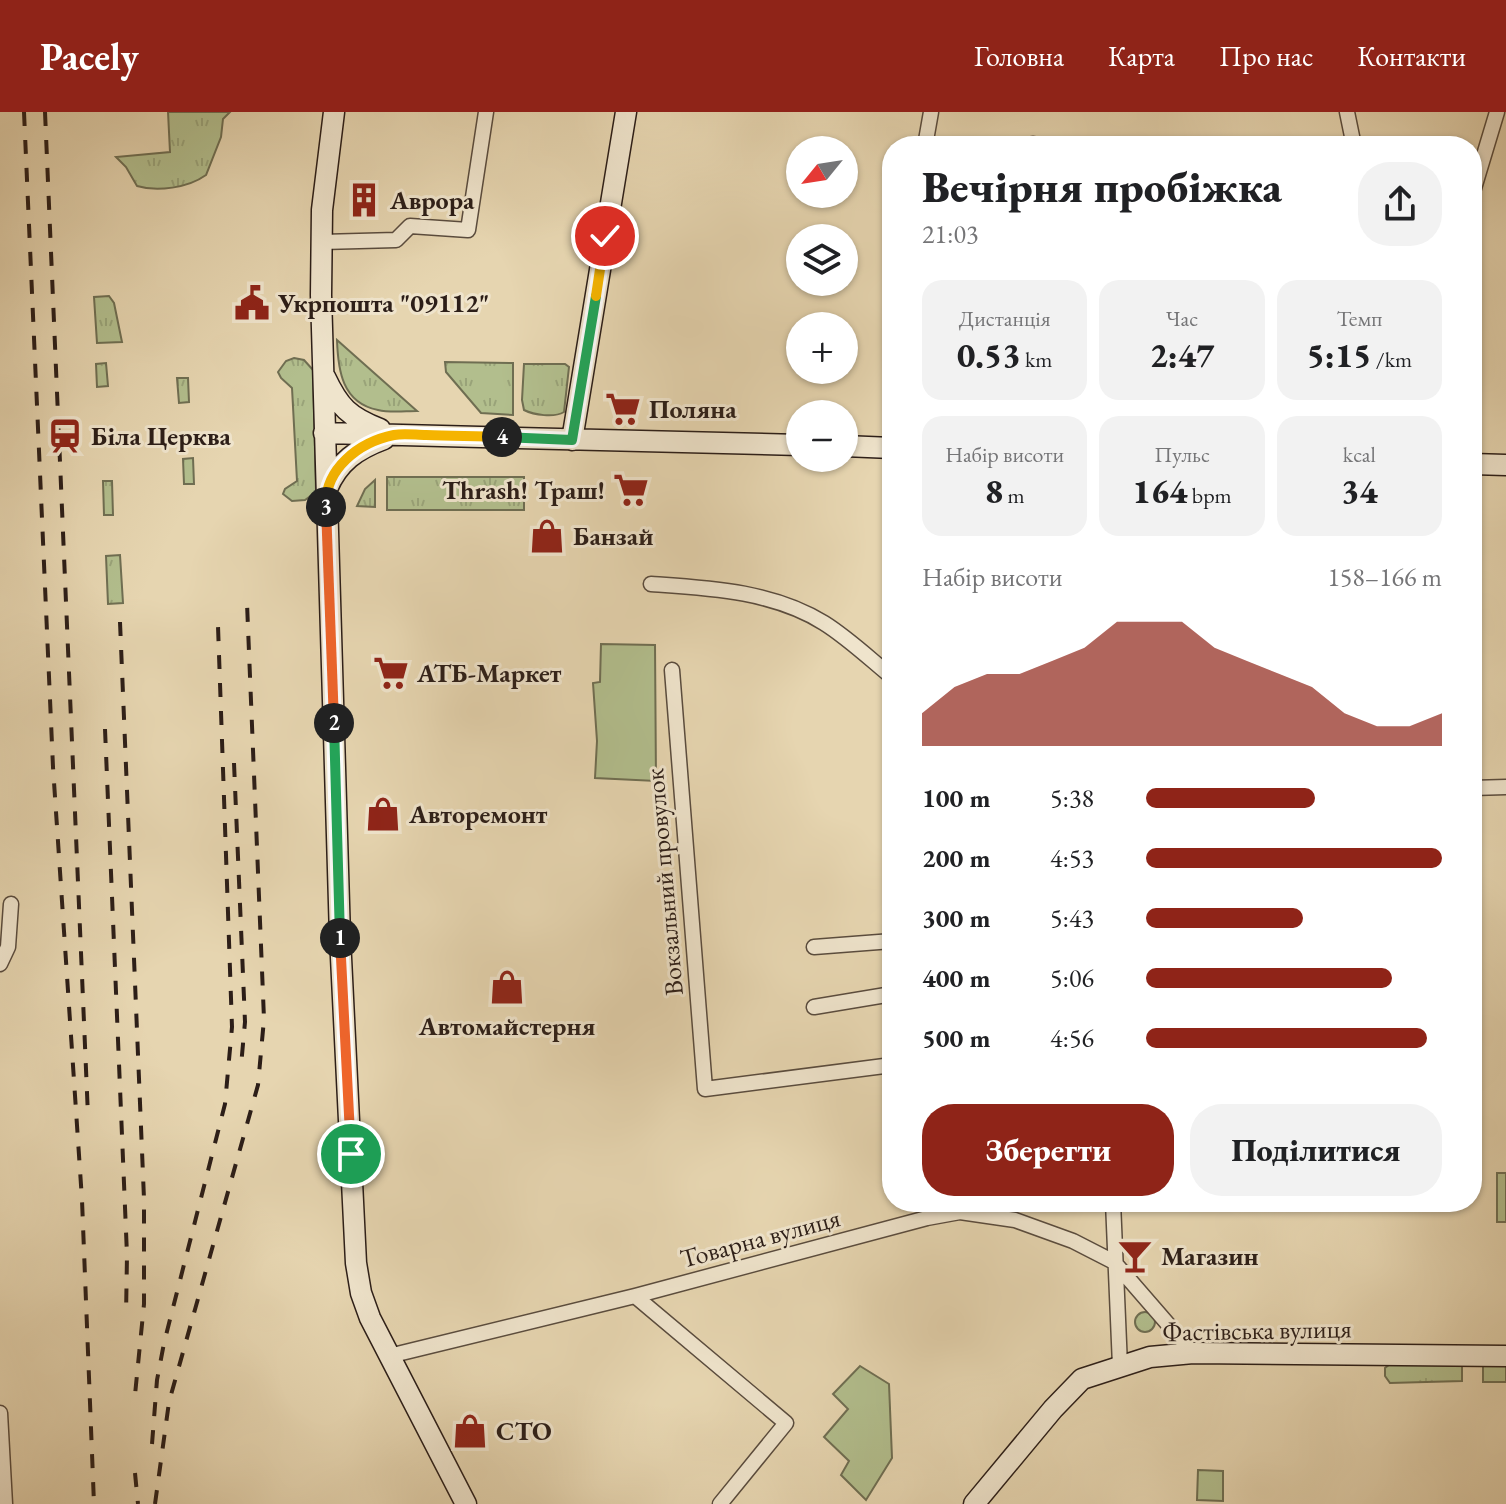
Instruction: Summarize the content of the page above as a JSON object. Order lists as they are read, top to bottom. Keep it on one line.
{"streets":{"street":["Вокзальний провулок","Товарна вулиця","Фастівська вулиця"]},"crossings":[["Товарна вулиця","Фастівська вулиця"]],"places":{"building":["Аврора"],"public building":["Укрпошта \"09112\""],"supermarket":["Поляна","Thrash! Траш!","АТБ-Маркет"],"station":["Біла Церква"],"shop":["Банзай","Авторемонт","Автомайстерня","СТО"],"bar":["Магазин"]},"north":"bottom left","page":{"header":"Pacely","nav":["Головна","Карта","Про нас","Контакти"],"map_buttons":["+","−"],"heading":["Вечірня пробіжка","21:03"],"stats":[["Дистанція","0.53 km"],["Час","2:47"],["Темп","5:15 /km"],["Набір висоти","8 m"],["Пульс","164 bpm"],["kcal","34"]],"pins":["4","3","2","1"],"chart":["Набір висоти","158–166 m"],"list":[{"name":"100 m","note":"5:38"},{"name":"200 m","note":"4:53"},{"name":"300 m","note":"5:43"},{"name":"400 m","note":"5:06"},{"name":"500 m","note":"4:56"}],"buttons":["Зберегти","Поділитися"]}}
